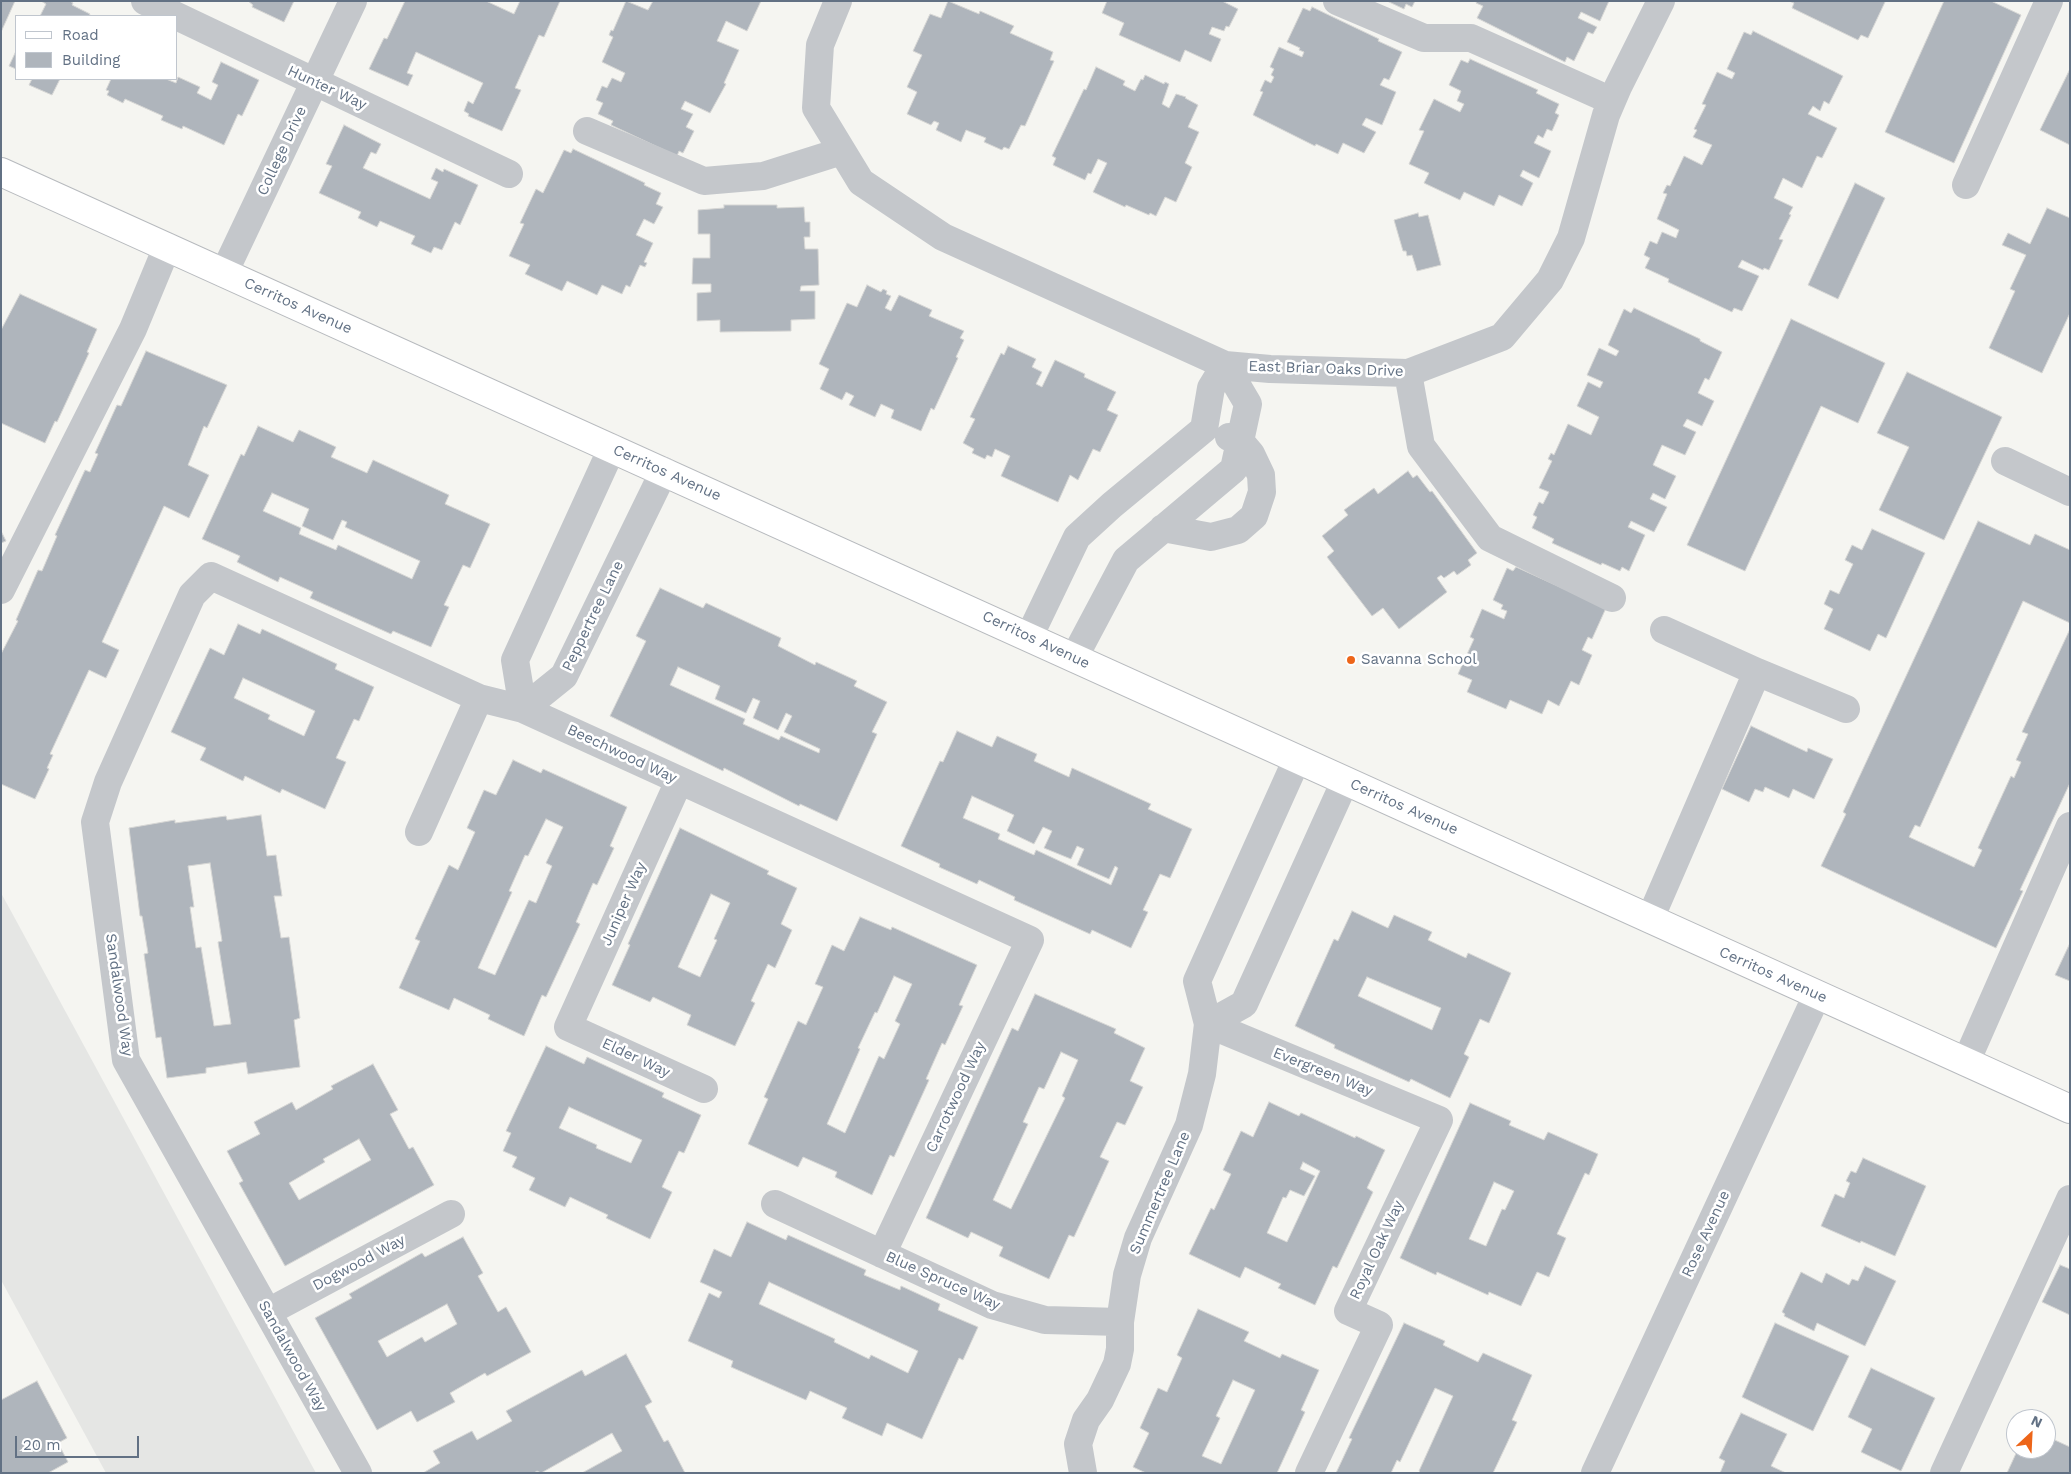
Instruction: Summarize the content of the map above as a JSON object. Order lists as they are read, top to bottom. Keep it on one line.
{"streets":{"main road":["Cerritos Avenue"],"street":["Hunter Way","College Drive","East Briar Oaks Drive","Peppertree Lane","Beechwood Way","Juniper Way","Sandalwood Way","Elder Way","Evergreen Way","Carrotwood Way","Summertree Lane","Rose Avenue","Royal Oak Way","Dogwood Way","Blue Spruce Way"]},"crossings":[["Hunter Way","College Drive"],["College Drive","Cerritos Avenue"],["Cerritos Avenue","Peppertree Lane"],["Cerritos Avenue","Summertree Lane"],["Cerritos Avenue","Rose Avenue"],["Peppertree Lane","Beechwood Way"],["Beechwood Way","Juniper Way"],["Beechwood Way","Sandalwood Way"],["Beechwood Way","Carrotwood Way"],["Juniper Way","Elder Way"],["Sandalwood Way","Dogwood Way"],["Evergreen Way","Summertree Lane"],["Evergreen Way","Royal Oak Way"],["Carrotwood Way","Blue Spruce Way"],["Summertree Lane","Blue Spruce Way"]],"places":["Savanna School"],"legend":["Road","Building"],"scale_bar":"20 m","north":"top right"}
